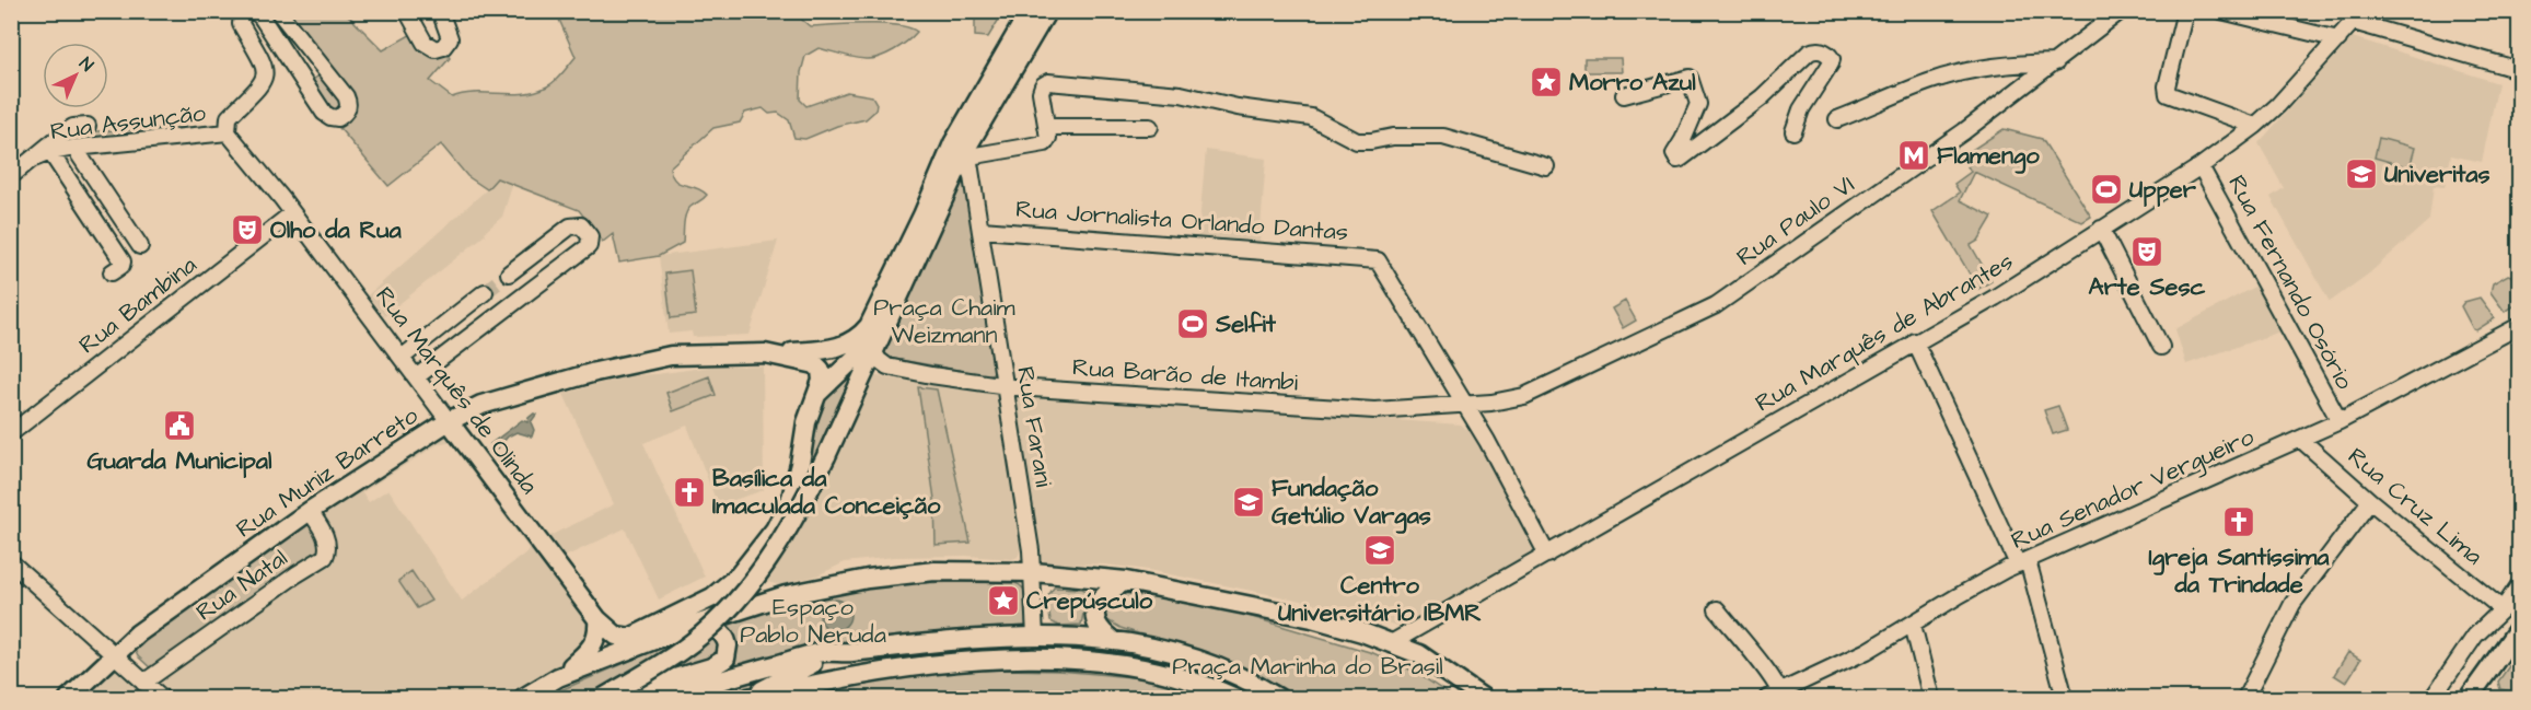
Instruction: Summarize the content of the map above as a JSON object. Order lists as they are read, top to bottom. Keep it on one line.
{"streets":{"main road":["Rua Marquês de Olinda","Rua Muniz Barreto"],"street":["Rua Assunção","Rua Jornalista Orlando Dantas","Rua Paulo VI","Rua Fernando Osório","Rua Bambina","Rua Marquês de Abrantes","Rua Barão de Itambi","Rua Farani","Rua Senador Vergueiro","Rua Cruz Lima","Rua Natal"]},"crossings":[["Rua Assunção","Rua Marquês de Olinda"],["Rua Jornalista Orlando Dantas","Rua Farani"],["Rua Paulo VI","Rua Barão de Itambi"],["Rua Fernando Osório","Rua Marquês de Abrantes"],["Rua Fernando Osório","Rua Senador Vergueiro"],["Rua Bambina","Rua Marquês de Olinda"],["Rua Barão de Itambi","Rua Farani"],["Rua Marquês de Olinda","Rua Muniz Barreto"],["Rua Muniz Barreto","Rua Natal"],["Rua Senador Vergueiro","Rua Cruz Lima"]],"parks":["Praça Chaim Weizmann","Espaço Pablo Neruda","Praça Marinha do Brasil"],"places":{"place":["Morro Azul","Crepúsculo"],"metro station":["Flamengo"],"school or university":["Univeritas","Fundação Getúlio Vargas","Centro Universitário IBMR"],"sports":["Upper","Selfit"],"theatre":["Olho da Rua","Arte Sesc"],"public building":["Guarda Municipal"],"church":["Basílica da Imaculada Conceição","Igreja Santíssima da Trindade"]},"north":"top right"}
